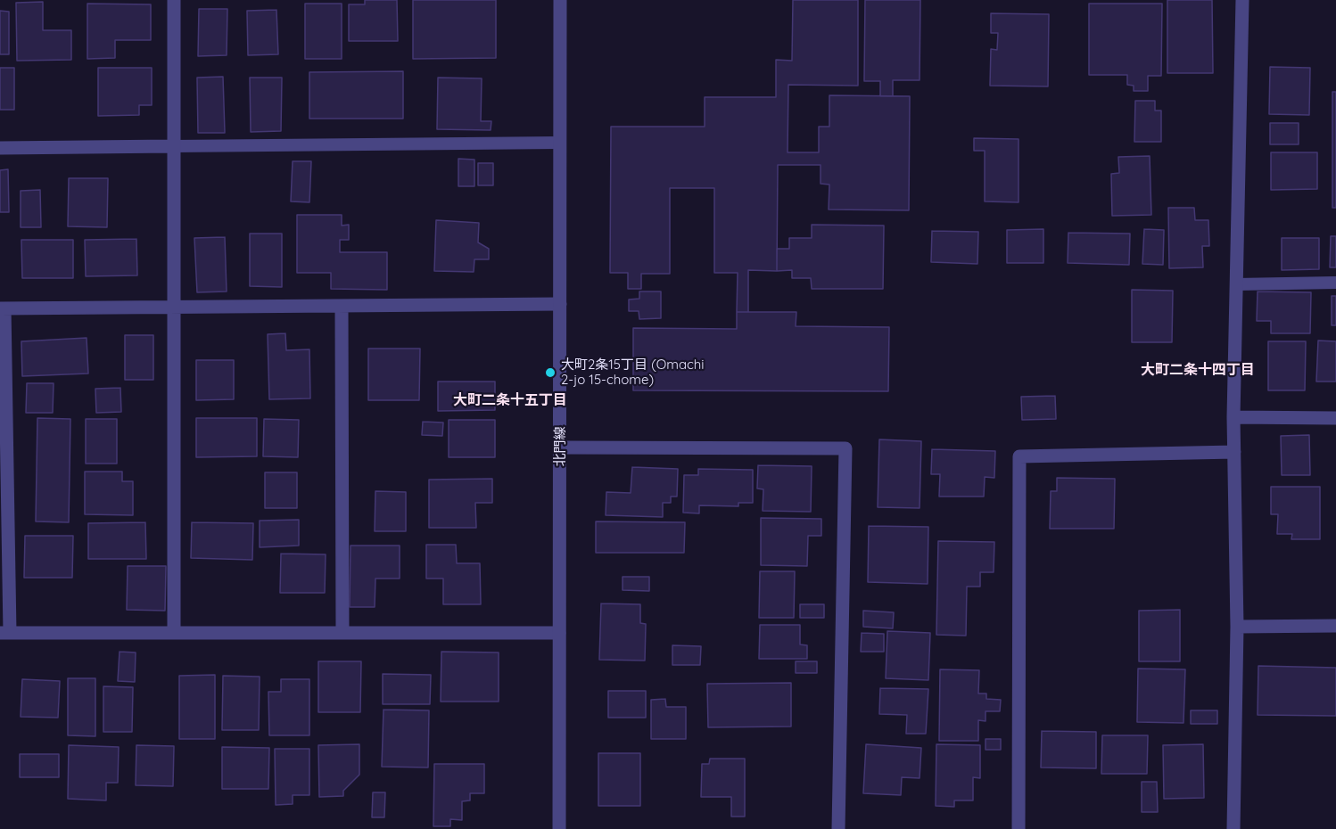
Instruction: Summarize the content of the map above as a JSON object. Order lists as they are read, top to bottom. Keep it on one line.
{"streets":{"street":["北門線"]},"districts":["大町二条十四丁目","大町二条十五丁目"],"places":["大町2条15丁目 (Omachi 2-jo 15-chome)"]}
